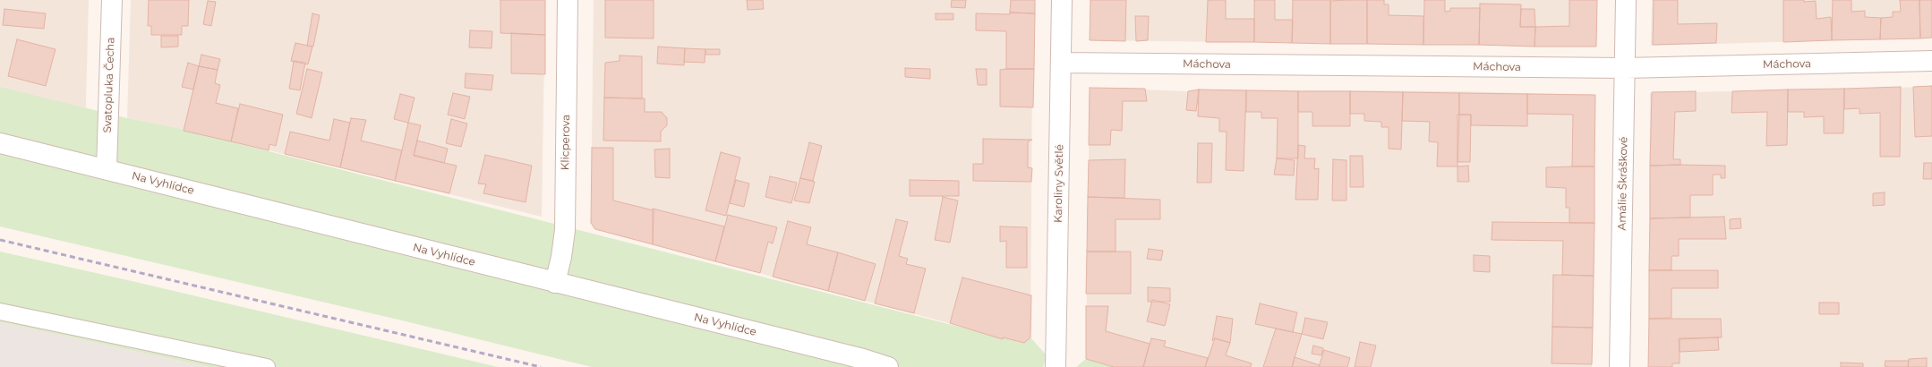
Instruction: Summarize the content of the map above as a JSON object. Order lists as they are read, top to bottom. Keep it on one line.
{"streets":{"street":["Máchova","Svatopluka Čecha","Klicperova","Na Vyhlídce","Karoliny Světlé","Amálie Škráškové"]},"crossings":[["Máchova","Karoliny Světlé"],["Máchova","Amálie Škráškové"],["Svatopluka Čecha","Na Vyhlídce"],["Klicperova","Na Vyhlídce"]]}
